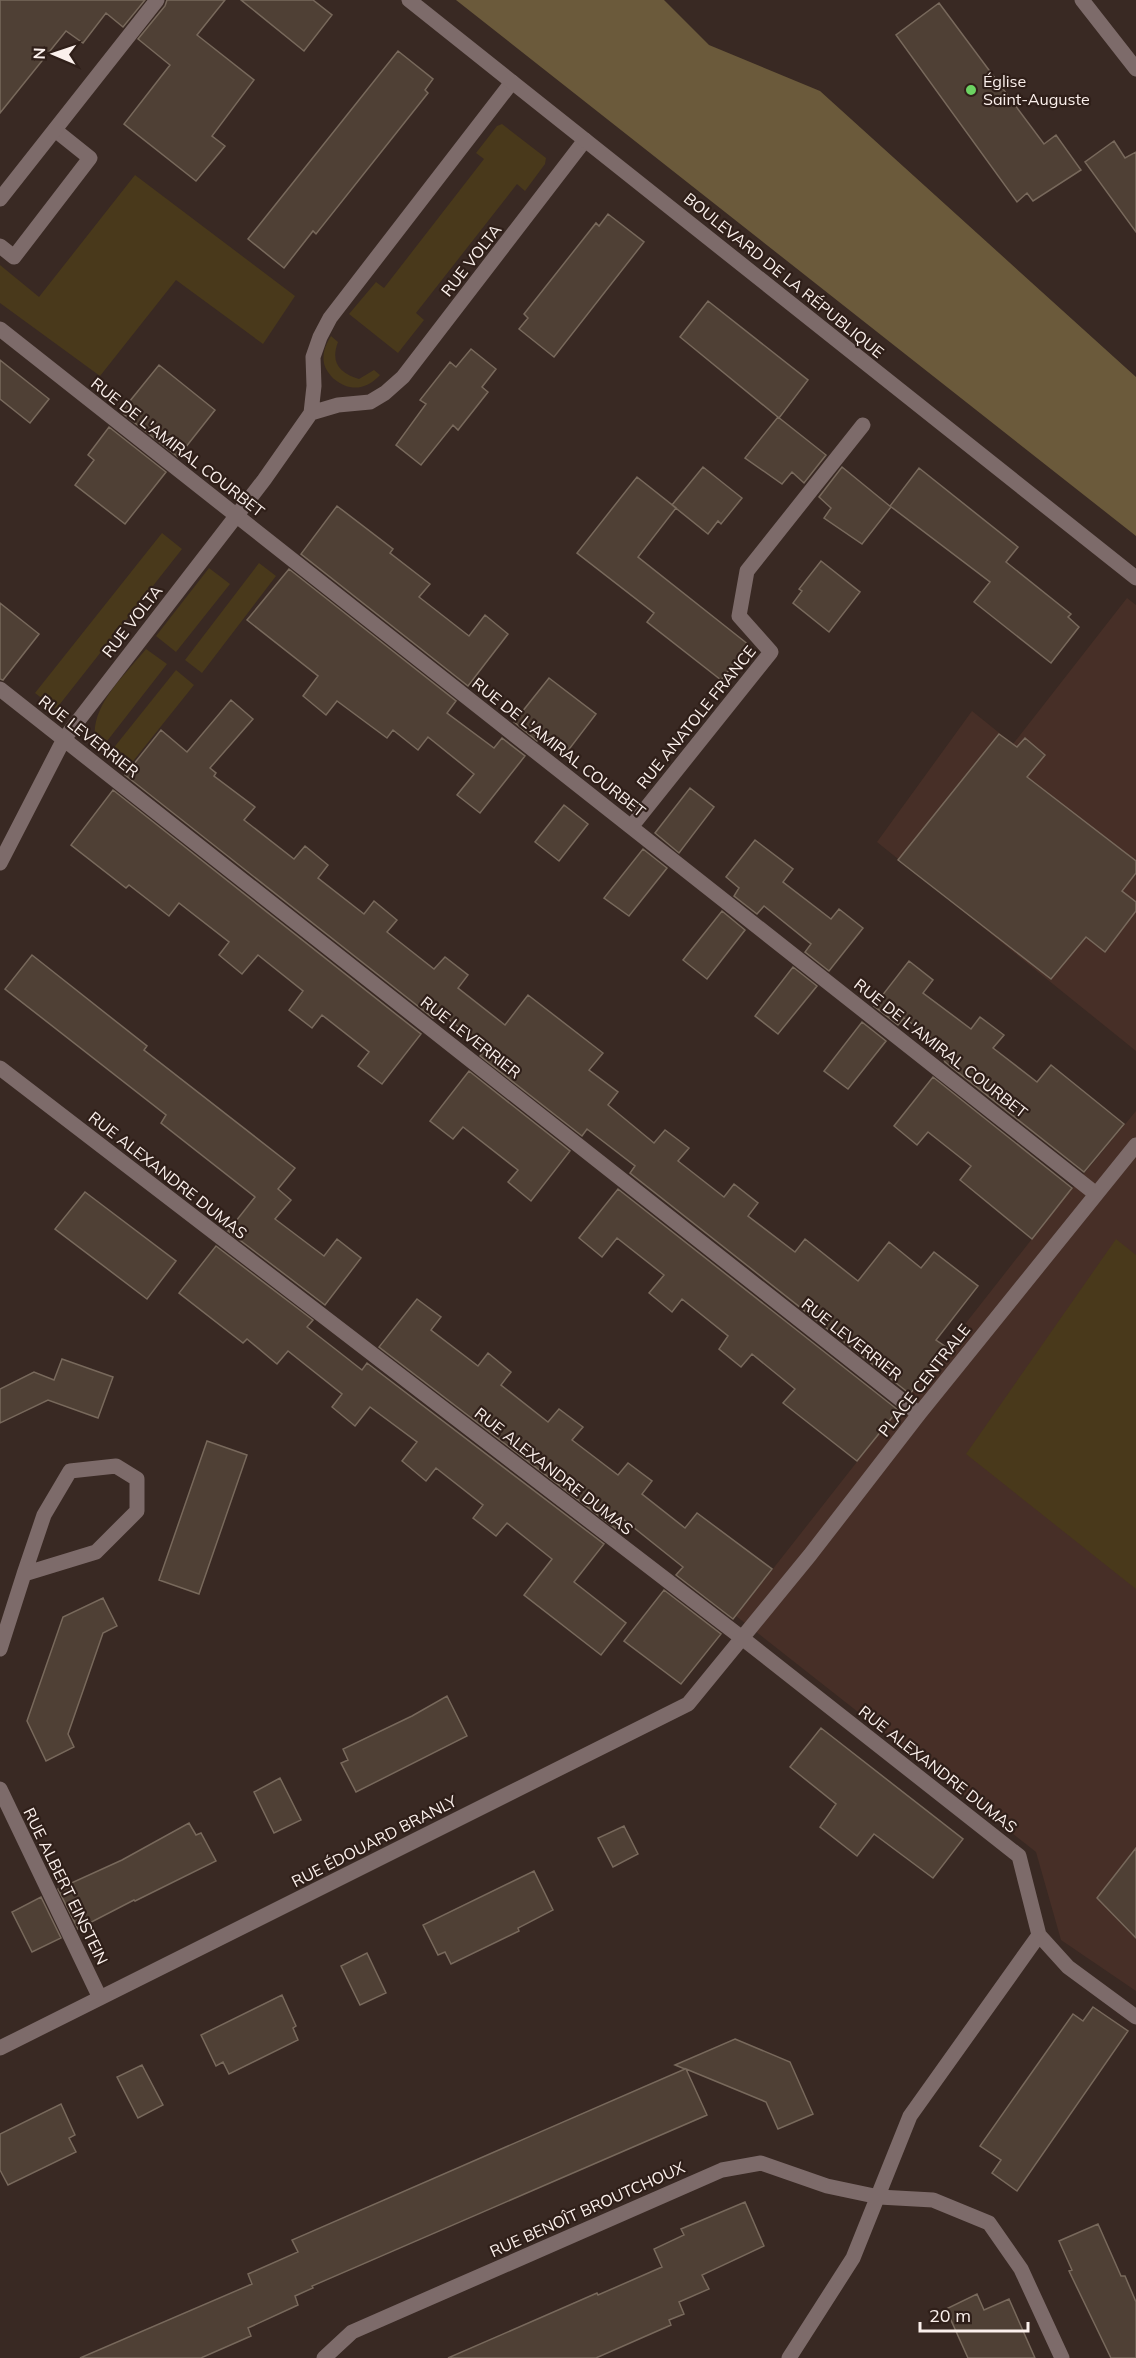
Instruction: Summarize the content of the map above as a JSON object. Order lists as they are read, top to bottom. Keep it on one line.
{"streets":{"street":["RUE VOLTA","BOULEVARD DE LA RÉPUBLIQUE","RUE DE L'AMIRAL COURBET","RUE ANATOLE FRANCE","RUE LEVERRIER","RUE ALEXANDRE DUMAS","PLACE CENTRALE","RUE ÉDOUARD BRANLY","RUE ALBERT EINSTEIN","RUE BENOÎT BROUTCHOUX"]},"crossings":[["RUE VOLTA","BOULEVARD DE LA RÉPUBLIQUE"],["RUE VOLTA","RUE DE L'AMIRAL COURBET"],["RUE VOLTA","RUE LEVERRIER"],["RUE DE L'AMIRAL COURBET","RUE ANATOLE FRANCE"],["RUE DE L'AMIRAL COURBET","PLACE CENTRALE"],["RUE LEVERRIER","PLACE CENTRALE"],["RUE ALEXANDRE DUMAS","PLACE CENTRALE"],["RUE ALEXANDRE DUMAS","RUE ÉDOUARD BRANLY"],["PLACE CENTRALE","RUE ÉDOUARD BRANLY"],["RUE ÉDOUARD BRANLY","RUE ALBERT EINSTEIN"]],"places":["Église Saint-Auguste"],"scale_bar":"20 m","north":"left"}
